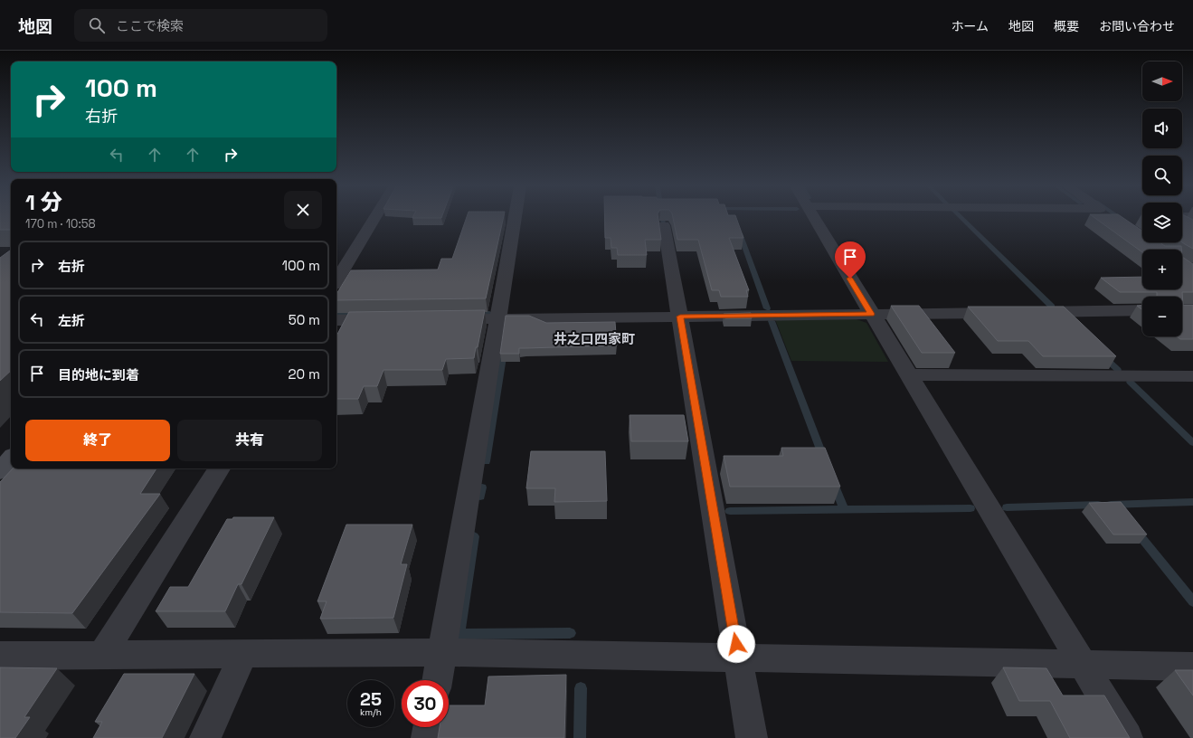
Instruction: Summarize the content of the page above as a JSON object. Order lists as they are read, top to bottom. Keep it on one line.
{"districts":["井之口四家町"],"north":"right","page":{"header":"地図","search":"ここで検索","nav":["ホーム","地図","概要","お問い合わせ"],"map_buttons":["+","−"],"turn":["100 m","右折"],"heading":["1 分","170 m · 10:58"],"list":[{"name":"右折","value":"100 m"},{"name":"左折","value":"50 m"},{"name":"目的地に到着","value":"20 m"}],"buttons":["終了","共有"],"speed":"25 km/h","limit":"30"}}
